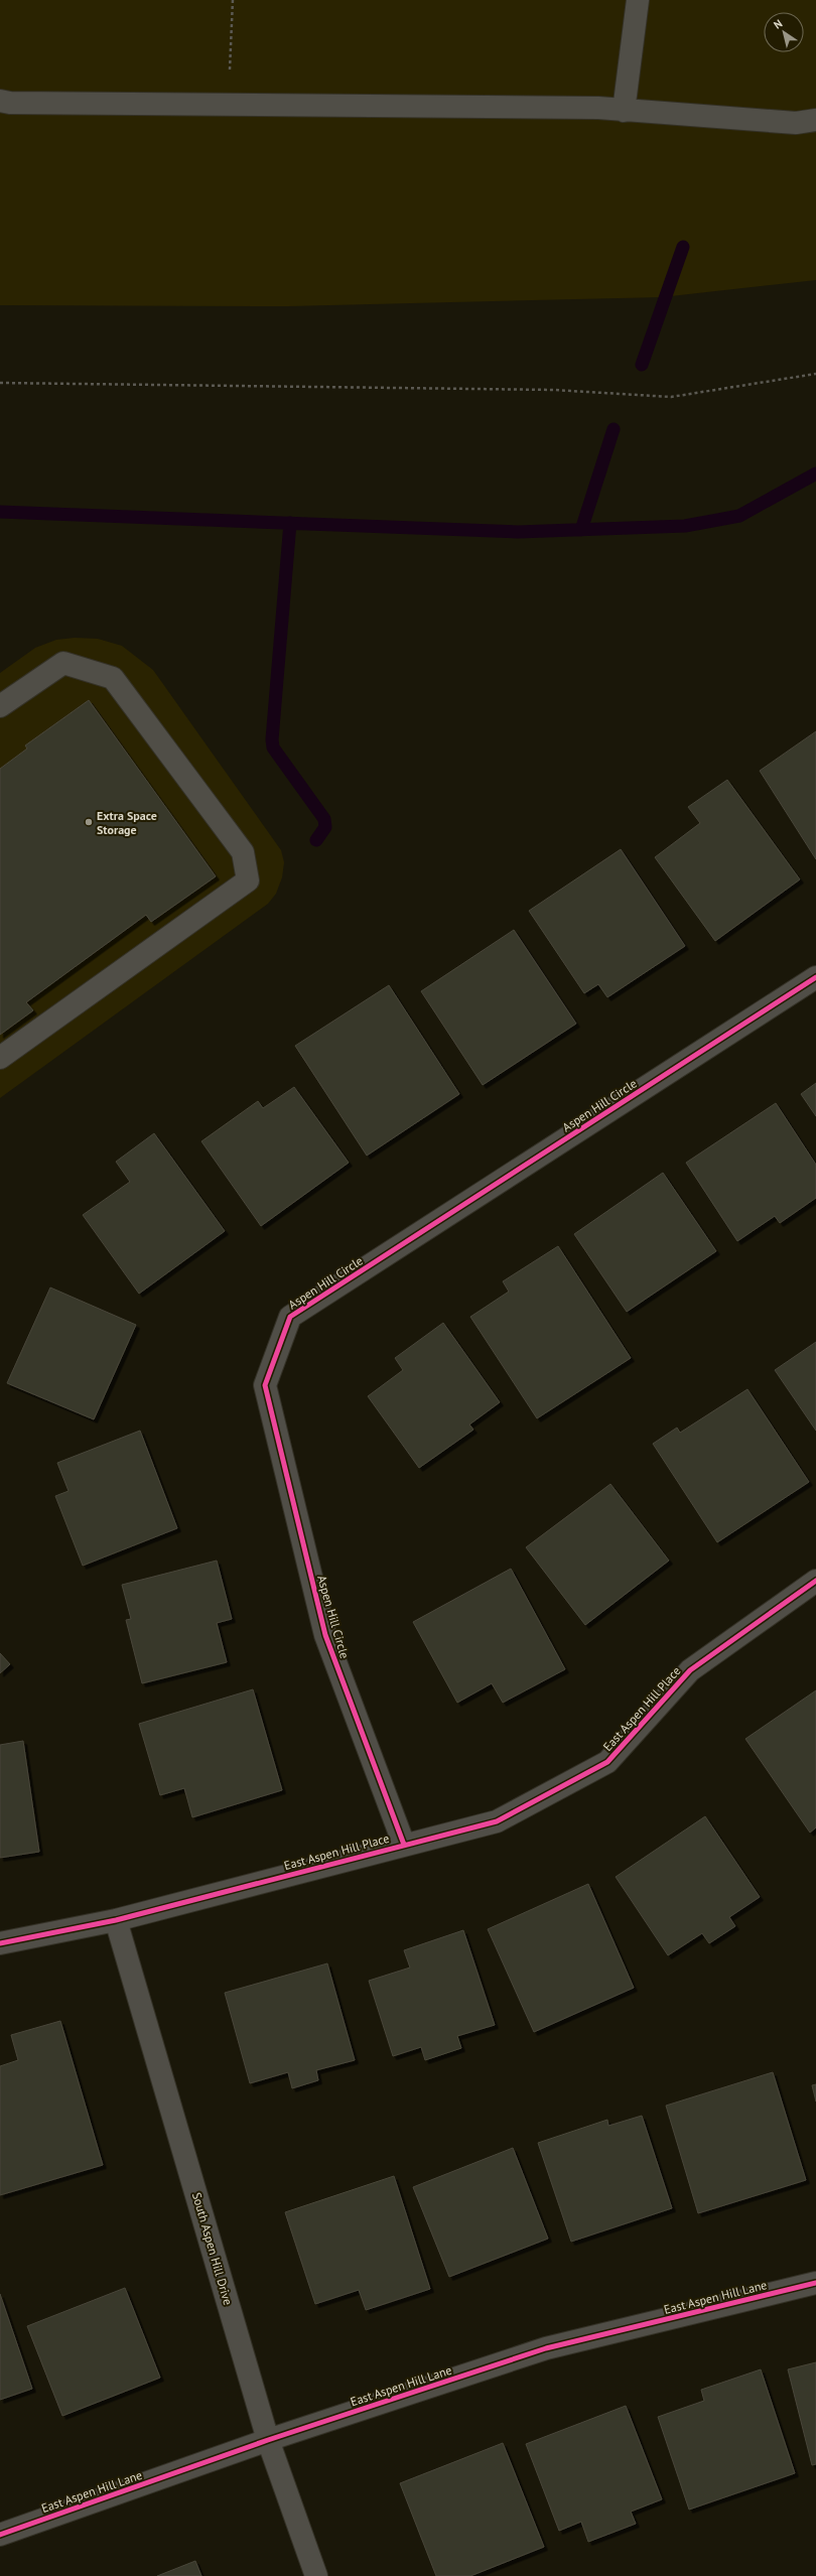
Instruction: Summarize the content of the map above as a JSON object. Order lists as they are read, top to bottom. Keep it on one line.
{"streets":{"street":["Aspen Hill Circle","East Aspen Hill Place","South Aspen Hill Drive","East Aspen Hill Lane"]},"crossings":[["Aspen Hill Circle","East Aspen Hill Place"],["East Aspen Hill Place","South Aspen Hill Drive"],["South Aspen Hill Drive","East Aspen Hill Lane"]],"places":["Extra Space Storage"],"north":"top left"}
